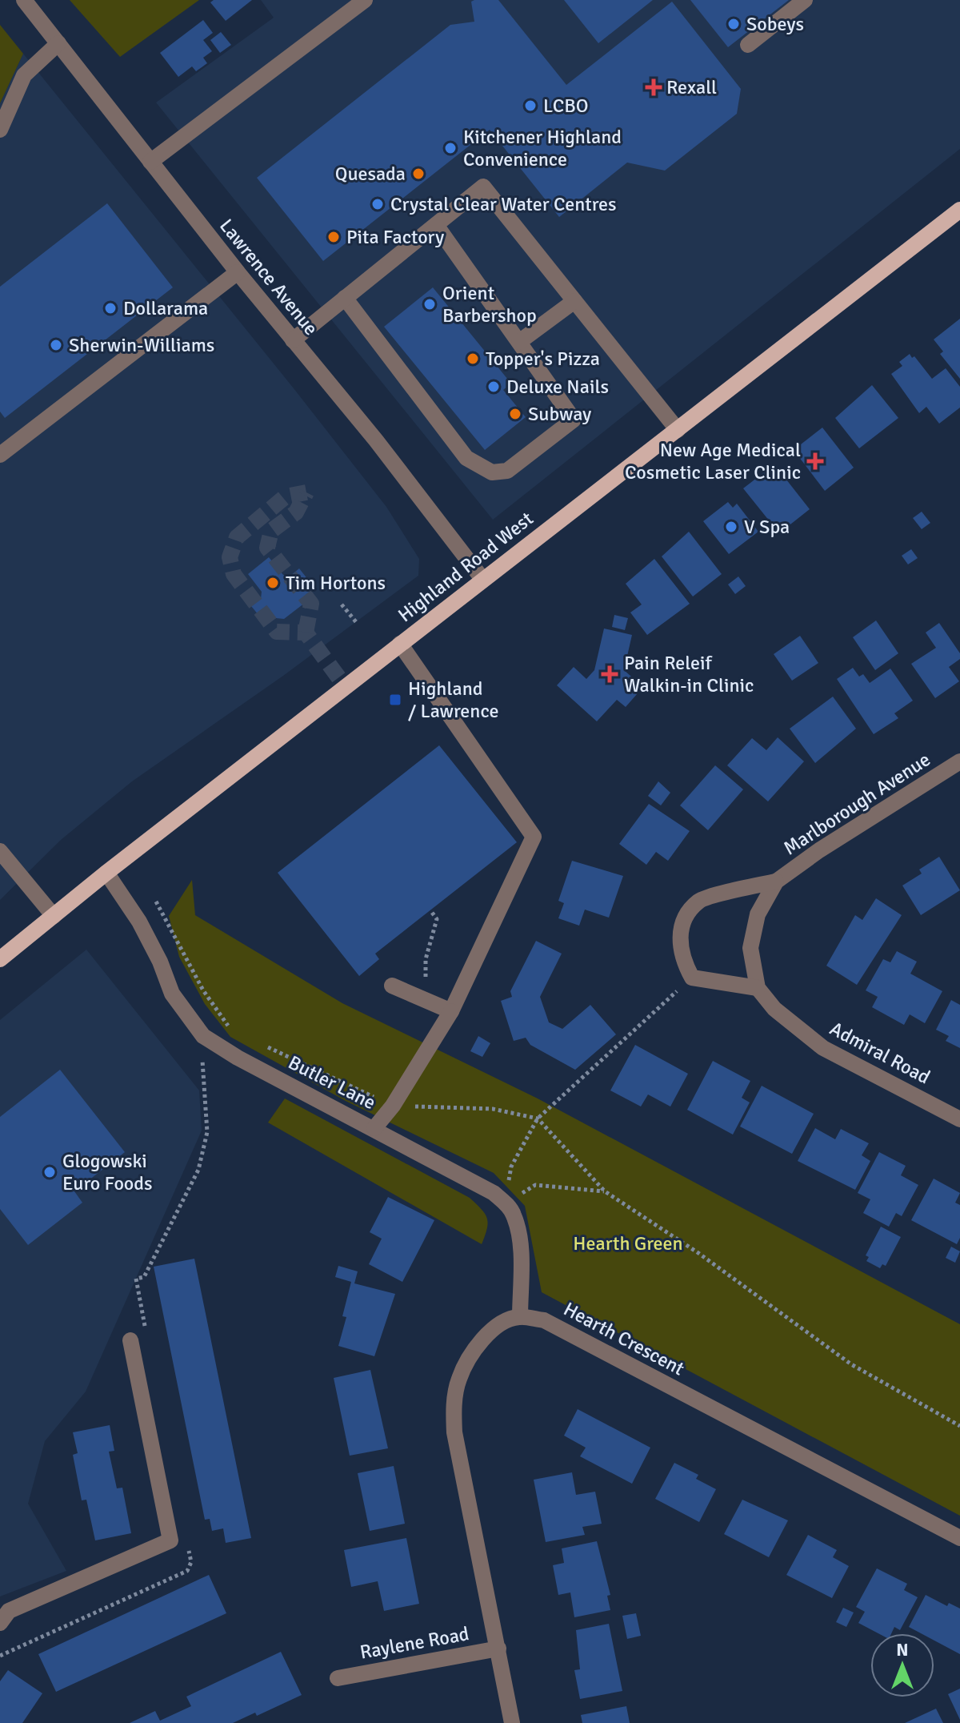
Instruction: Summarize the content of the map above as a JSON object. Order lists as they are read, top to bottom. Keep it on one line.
{"streets":{"main road":["Highland Road West"],"street":["Lawrence Avenue","Marlborough Avenue","Admiral Road","Butler Lane","Hearth Crescent","Raylene Road"]},"crossings":[["Lawrence Avenue","Highland Road West"],["Highland Road West","Butler Lane"],["Marlborough Avenue","Admiral Road"]],"parks":["Hearth Green"],"places":{"other":["Sobeys","LCBO","Kitchener Highland Convenience","Quesada","Crystal Clear Water Centres","Pita Factory","Orient Barbershop","Dollarama","Sherwin-Williams","Topper's Pizza","Deluxe Nails","Subway","V Spa","Tim Hortons","Glogowski Euro Foods"],"health":["Rexall","New Age Medical Cosmetic Laser Clinic","Pain Releif Walkin-in Clinic"],"transit":["Highland / Lawrence"]},"north":"top"}
